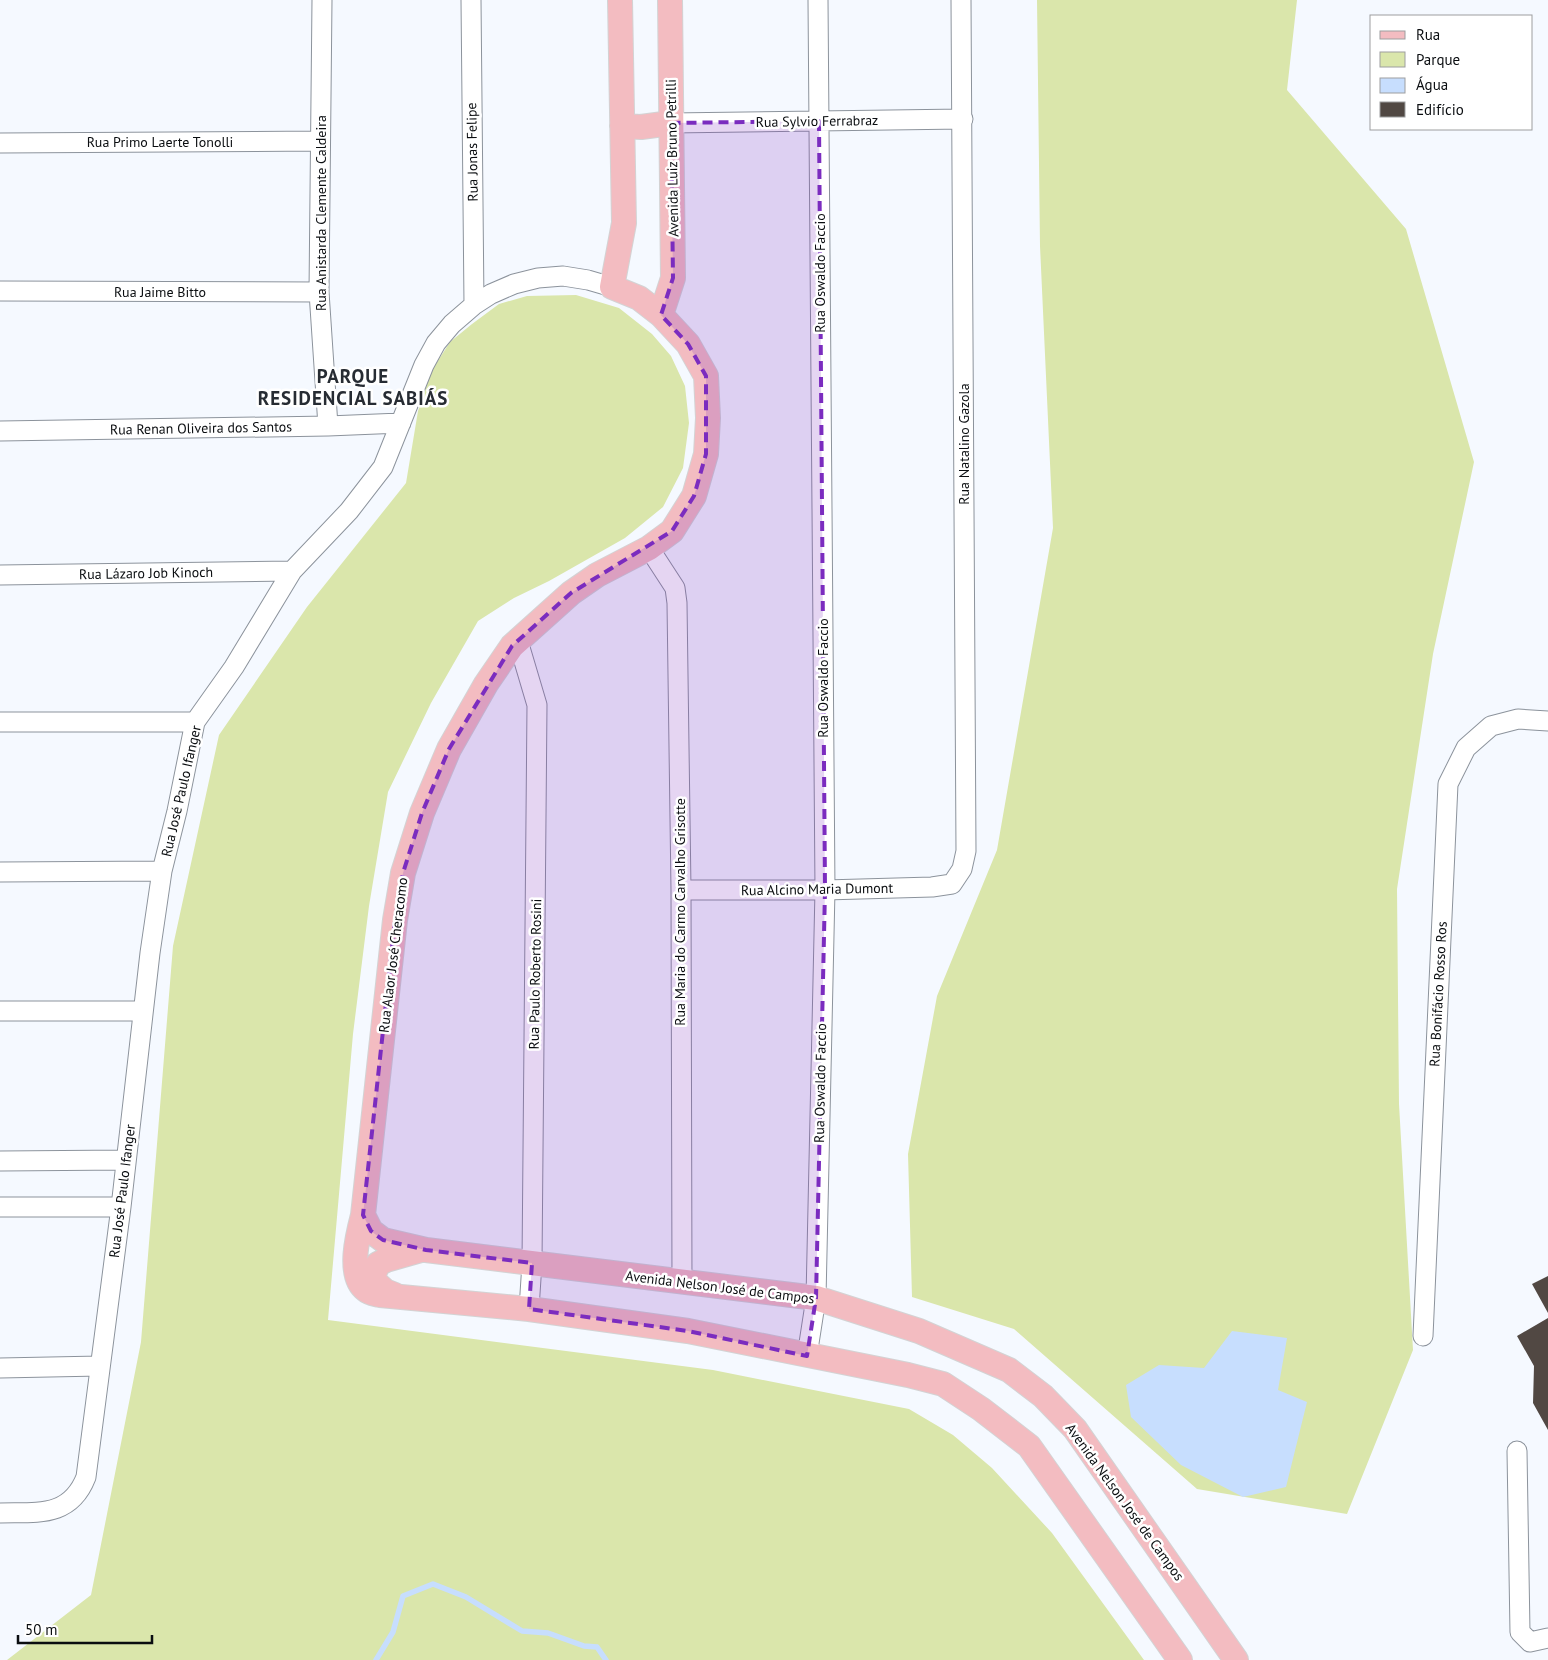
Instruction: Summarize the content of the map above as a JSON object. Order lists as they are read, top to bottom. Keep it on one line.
{"streets":{"main road":["Avenida Luiz Bruno Petrilli","Rua Alaor José Cheracomo","Avenida Nelson José de Campos"],"street":["Rua Sylvio Ferrabraz","Rua Primo Laerte Tonolli","Rua Jonas Felipe","Rua Anistarda Clemente Caldeira","Rua Oswaldo Faccio","Rua Jaime Bitto","Rua Renan Oliveira dos Santos","Rua Natalino Gazola","Rua Lázaro Job Kinoch","Rua José Paulo Ifanger","Rua Alcino Maria Dumont","Rua Maria do Carmo Carvalho Grisotte","Rua Paulo Roberto Rosini","Rua Bonifácio Rosso Ros"]},"crossings":[["Rua Sylvio Ferrabraz","Avenida Luiz Bruno Petrilli"],["Rua Sylvio Ferrabraz","Rua Oswaldo Faccio"],["Rua Sylvio Ferrabraz","Rua Natalino Gazola"],["Rua Primo Laerte Tonolli","Rua Anistarda Clemente Caldeira"],["Rua Jonas Felipe","Rua José Paulo Ifanger"],["Avenida Luiz Bruno Petrilli","Rua Alaor José Cheracomo"],["Rua Anistarda Clemente Caldeira","Rua Jaime Bitto"],["Rua Anistarda Clemente Caldeira","Rua Renan Oliveira dos Santos"],["Rua Oswaldo Faccio","Rua Alcino Maria Dumont"],["Rua Oswaldo Faccio","Avenida Nelson José de Campos"],["Rua Renan Oliveira dos Santos","Rua José Paulo Ifanger"],["Rua Natalino Gazola","Rua Alcino Maria Dumont"],["Rua Lázaro Job Kinoch","Rua José Paulo Ifanger"],["Rua José Paulo Ifanger","Rua Alaor José Cheracomo"],["Rua Alcino Maria Dumont","Rua Maria do Carmo Carvalho Grisotte"],["Rua Maria do Carmo Carvalho Grisotte","Rua Alaor José Cheracomo"],["Rua Maria do Carmo Carvalho Grisotte","Avenida Nelson José de Campos"],["Rua Alaor José Cheracomo","Rua Paulo Roberto Rosini"],["Rua Alaor José Cheracomo","Avenida Nelson José de Campos"],["Rua Paulo Roberto Rosini","Avenida Nelson José de Campos"]],"districts":["PARQUE RESIDENCIAL SABIÁS"],"legend":["Rua","Parque","Água","Edifício"],"scale_bar":"50 m"}
